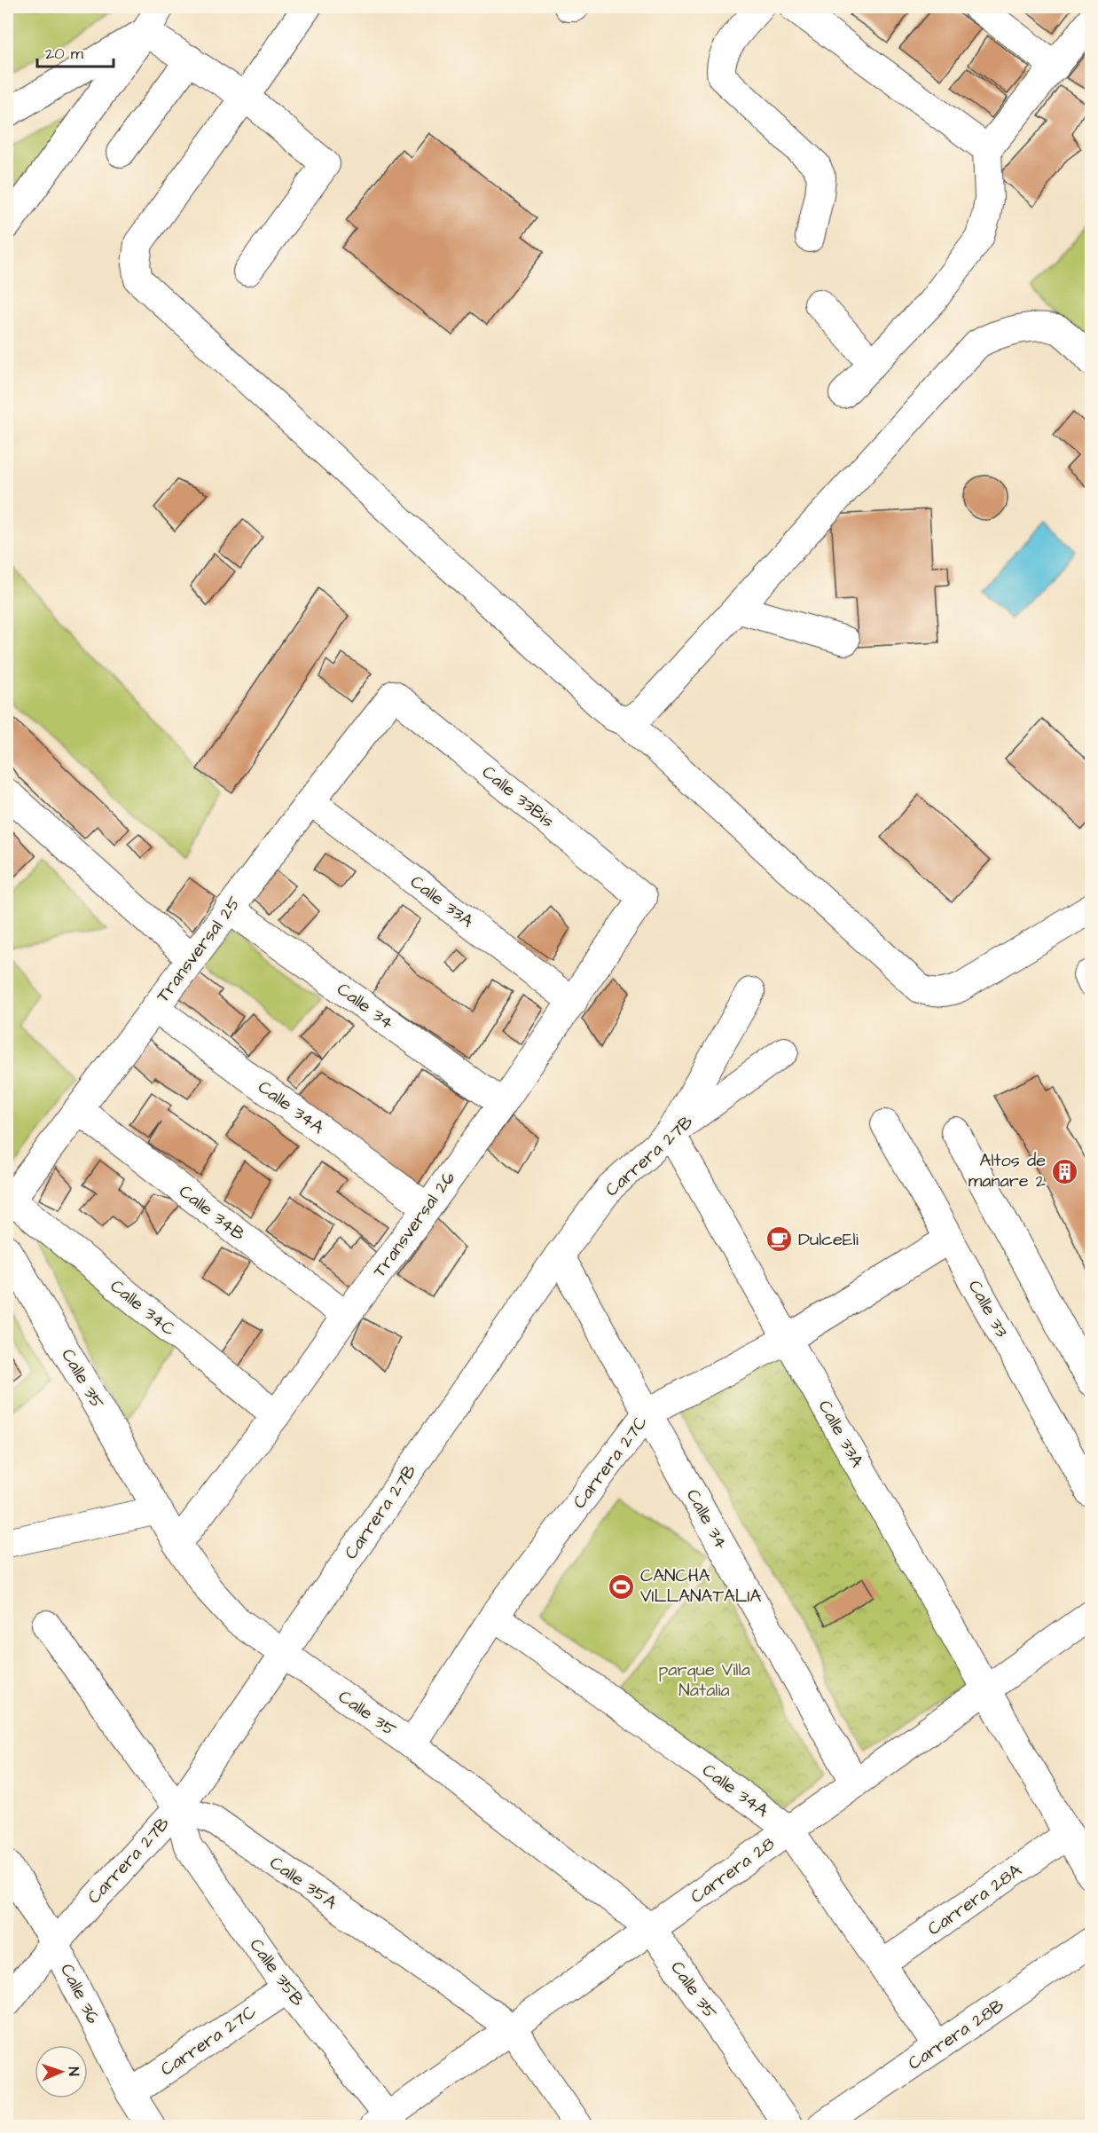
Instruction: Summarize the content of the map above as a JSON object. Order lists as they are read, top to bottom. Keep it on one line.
{"streets":{"street":["Calle 33Bis","Calle 33A","Transversal 25","Calle 34","Calle 34A","Carrera 27B","Calle 34B","Transversal 26","Calle 34C","Calle 33","Calle 35","Carrera 27C","Carrera 28","Calle 35A","Carrera 28A","Calle 35B","Calle 36","Carrera 28B"]},"crossings":[["Calle 33Bis","Transversal 25"],["Calle 33Bis","Transversal 26"],["Calle 33A","Transversal 25"],["Calle 33A","Carrera 27B"],["Calle 33A","Transversal 26"],["Calle 33A","Carrera 27C"],["Calle 33A","Carrera 28"],["Calle 33A","Carrera 28A"],["Transversal 25","Calle 34"],["Transversal 25","Calle 34A"],["Transversal 25","Calle 34B"],["Transversal 25","Calle 34C"],["Calle 34","Carrera 27B"],["Calle 34","Transversal 26"],["Calle 34","Carrera 27C"],["Calle 34","Carrera 28"],["Calle 34A","Transversal 26"],["Calle 34A","Carrera 27C"],["Calle 34A","Carrera 28"],["Calle 34A","Carrera 28A"],["Calle 34A","Carrera 28B"],["Carrera 27B","Calle 35"],["Carrera 27B","Calle 35A"],["Carrera 27B","Calle 35B"],["Carrera 27B","Calle 36"],["Calle 34B","Transversal 26"],["Transversal 26","Calle 34C"],["Transversal 26","Calle 35"],["Calle 33","Carrera 27C"],["Calle 35","Carrera 27C"],["Calle 35","Carrera 28"],["Carrera 27C","Calle 35B"],["Carrera 27C","Calle 36"],["Carrera 28","Calle 35A"],["Carrera 28","Calle 35B"],["Calle 35A","Calle 35B"]],"parks":["parque Villa Natalia"],"places":{"building":["Altos de manare 2"],"cafe":["DulceEli"],"sports":["CANCHA VILLANATALIA"]},"scale_bar":"20 m","north":"right"}
